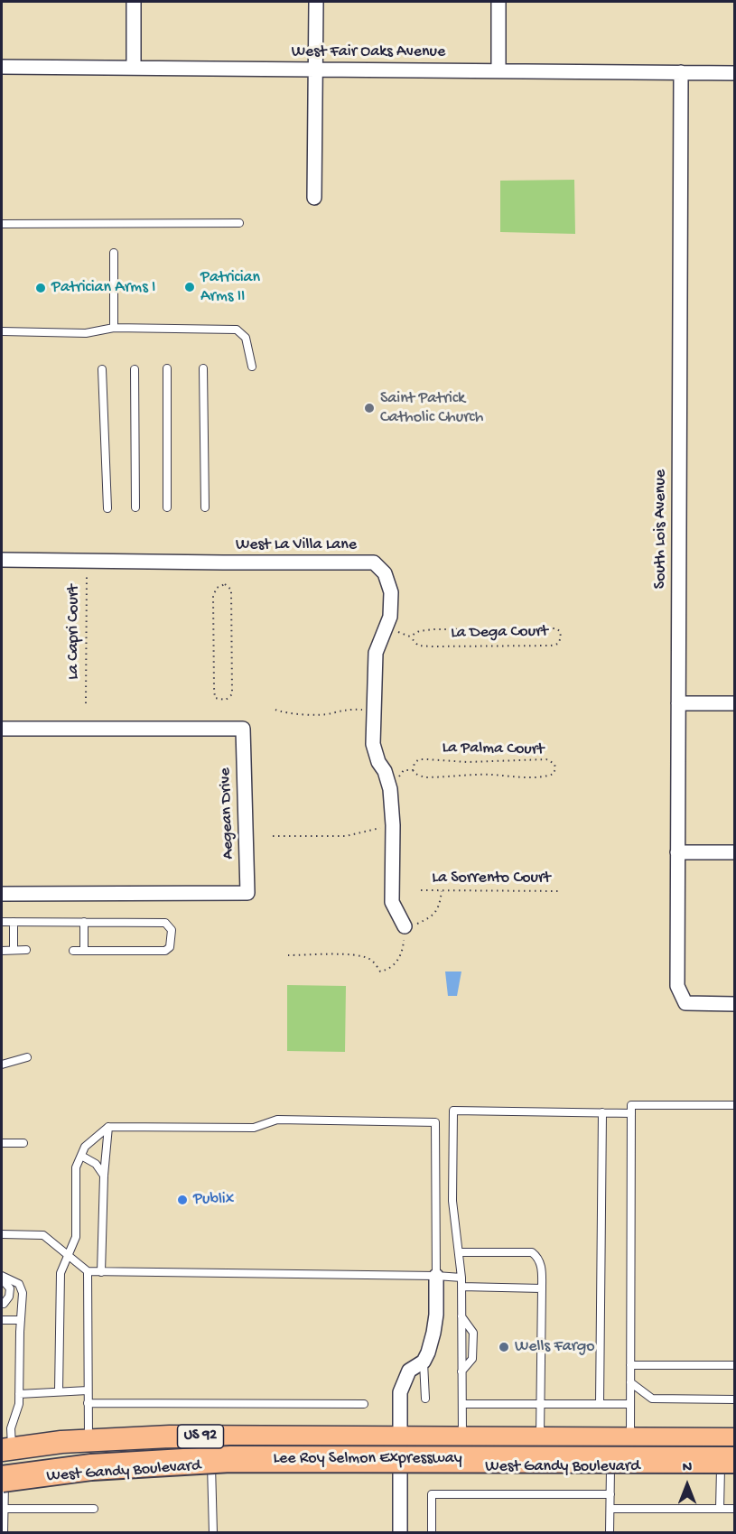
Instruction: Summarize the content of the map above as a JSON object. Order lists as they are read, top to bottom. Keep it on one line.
{"streets":{"highway":["Lee Roy Selmon Expressway"],"main road":["US 92","West Gandy Boulevard"],"street":["West Fair Oaks Avenue","South Lois Avenue","West La Villa Lane","Aegean Drive"],"path":["La Capri Court","La Dega Court","La Palma Court","La Sorrento Court"]},"crossings":[["West Fair Oaks Avenue","South Lois Avenue"],["West La Villa Lane","La Capri Court"],["West La Villa Lane","La Dega Court"],["West La Villa Lane","La Palma Court"],["Lee Roy Selmon Expressway","West Gandy Boulevard"]],"places":["Patrician Arms II","Patrician Arms I","Saint Patrick Catholic Church","Publix","Wells Fargo"],"north":"top"}
